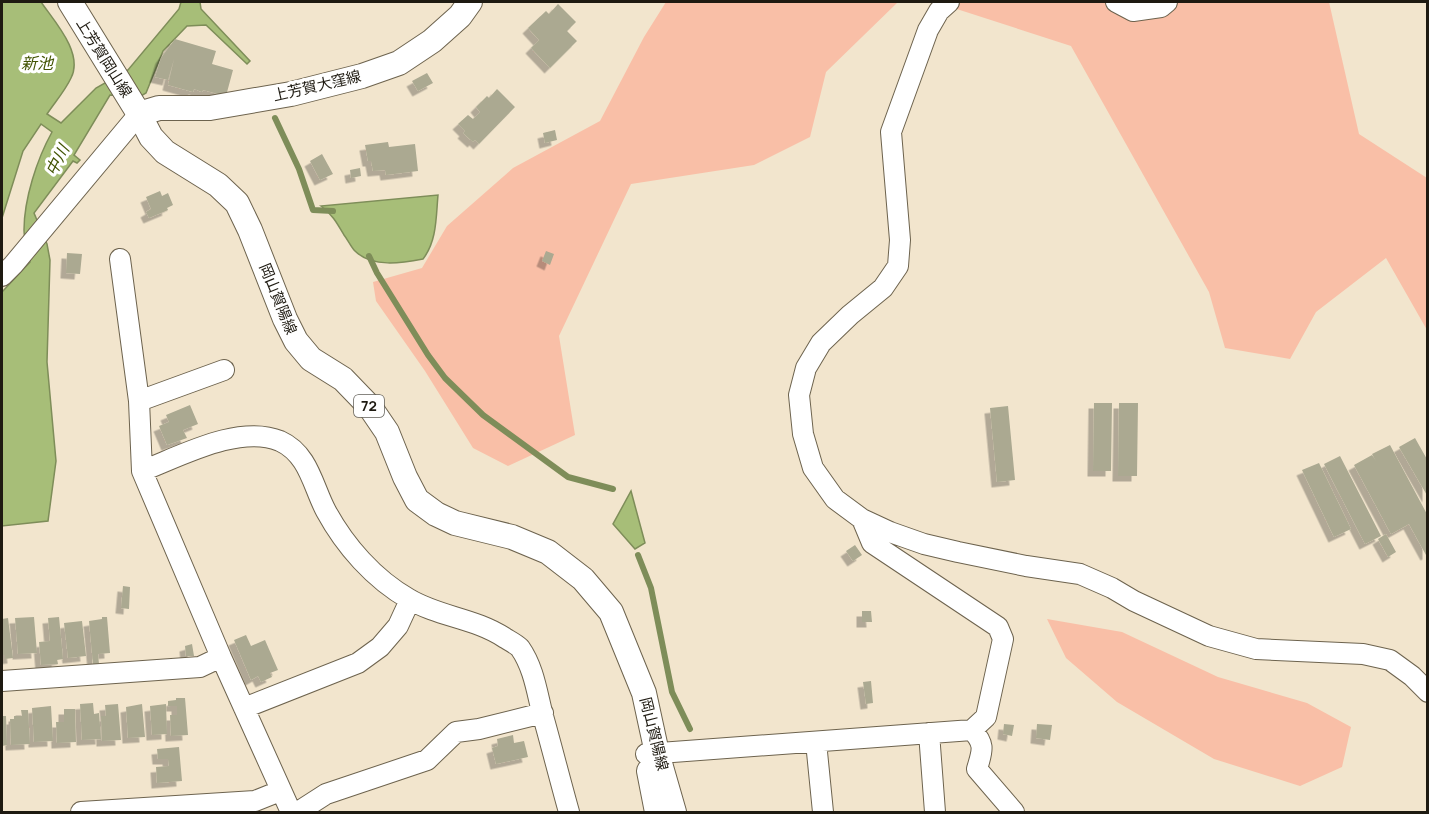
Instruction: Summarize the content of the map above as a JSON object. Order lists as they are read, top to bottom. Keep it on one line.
{"streets":{"main road":["上芳賀岡山線","上芳賀大窪線","岡山賀陽線","72"]},"crossings":[["上芳賀岡山線","上芳賀大窪線"],["上芳賀岡山線","岡山賀陽線"],["上芳賀大窪線","岡山賀陽線"]],"water":["新池","中川"]}
